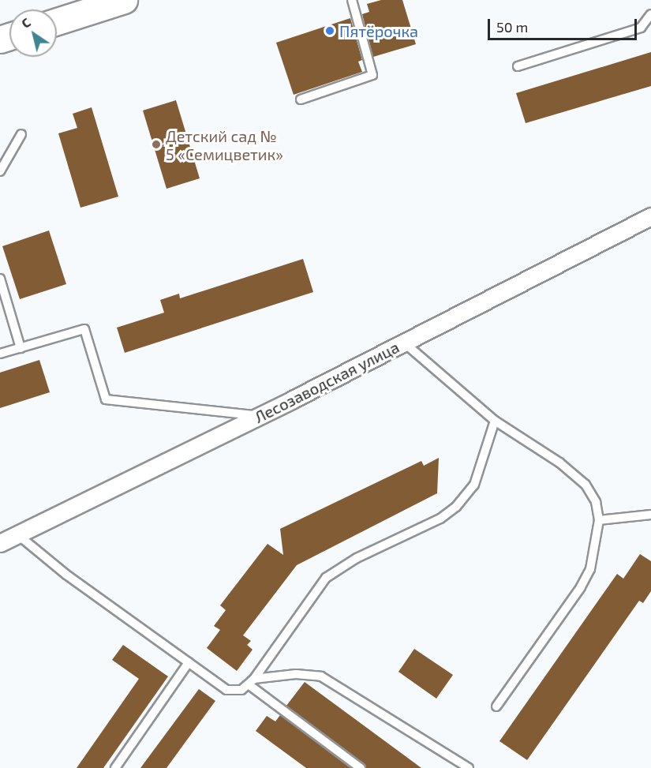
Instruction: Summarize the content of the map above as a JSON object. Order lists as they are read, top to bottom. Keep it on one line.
{"streets":{"street":["Лесозаводская улица"]},"places":["Пятёрочка","Детский сад № 5 «Семицветик»"],"scale_bar":"50 m","north":"top left"}
